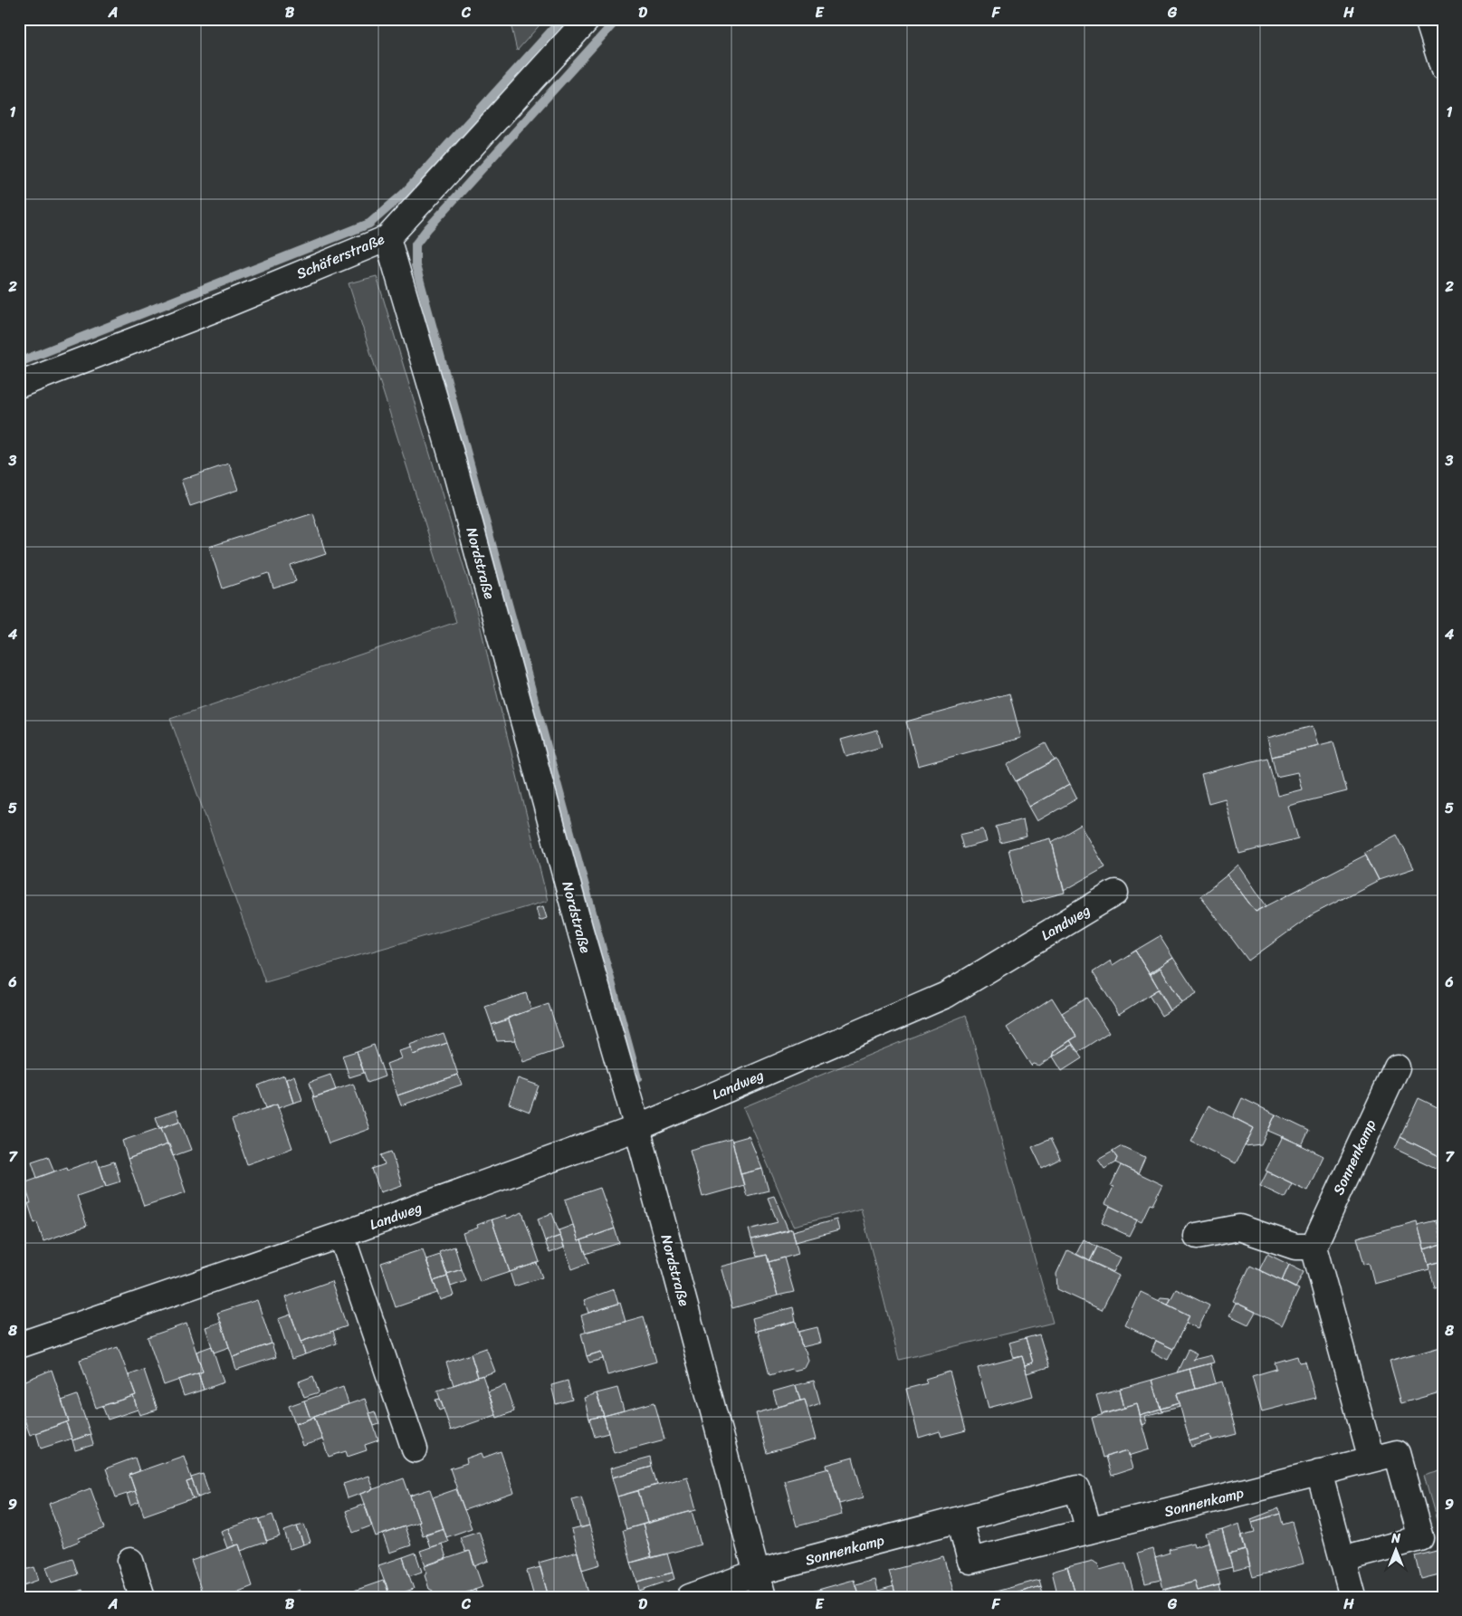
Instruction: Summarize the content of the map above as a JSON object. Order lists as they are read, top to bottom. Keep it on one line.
{"streets":{"street":["Schäferstraße","Nordstraße","Landweg","Sonnenkamp"]},"crossings":[["Schäferstraße","Nordstraße"],["Nordstraße","Landweg"],["Nordstraße","Sonnenkamp"]],"north":"top","grid":{"columns":["A","B","C","D","E","F","G","H"],"rows":["1","2","3","4","5","6","7","8","9"]}}
